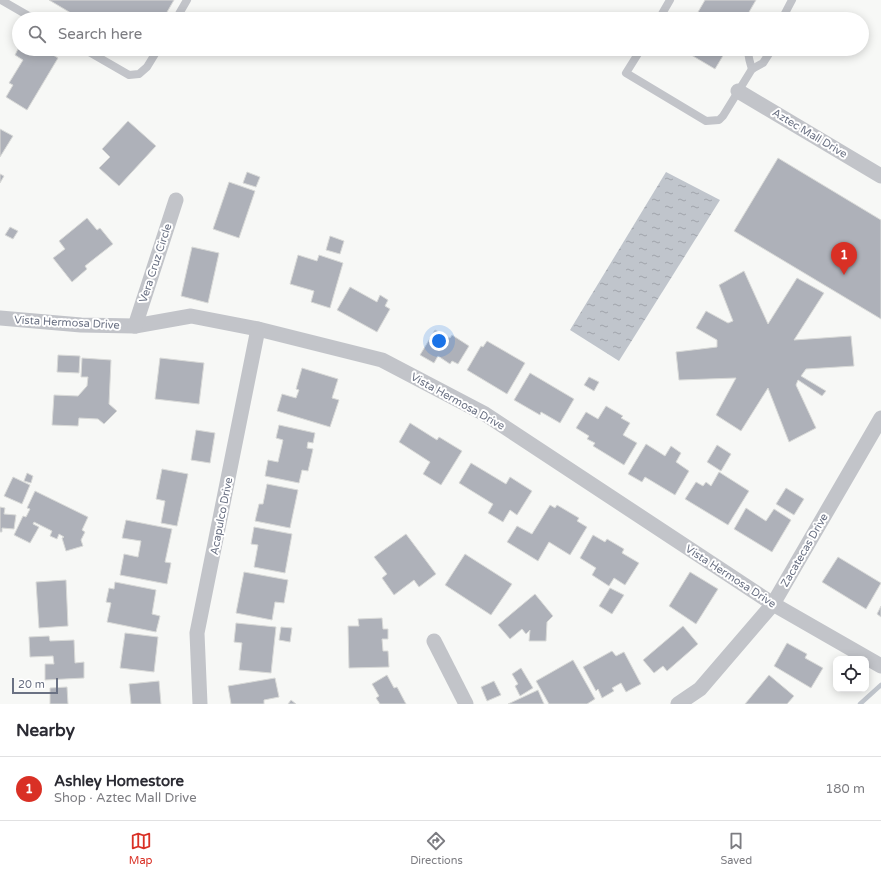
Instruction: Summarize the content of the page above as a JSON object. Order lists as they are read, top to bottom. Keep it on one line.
{"streets":{"street":["Aztec Mall Drive","Vera Cruz Circle","Vista Hermosa Drive","Acapulco Drive","Zacatecas Drive"]},"crossings":[["Vera Cruz Circle","Vista Hermosa Drive"],["Vista Hermosa Drive","Acapulco Drive"],["Vista Hermosa Drive","Zacatecas Drive"]],"scale_bar":"20 m","page":{"search":"Search here","pins":"1","scale":"20 m","heading":"Nearby","list":[{"mark":"1","name":"Ashley Homestore","note":"Shop · Aztec Mall Drive","value":"180 m"}],"nav":["Map","Directions","Saved"]}}
